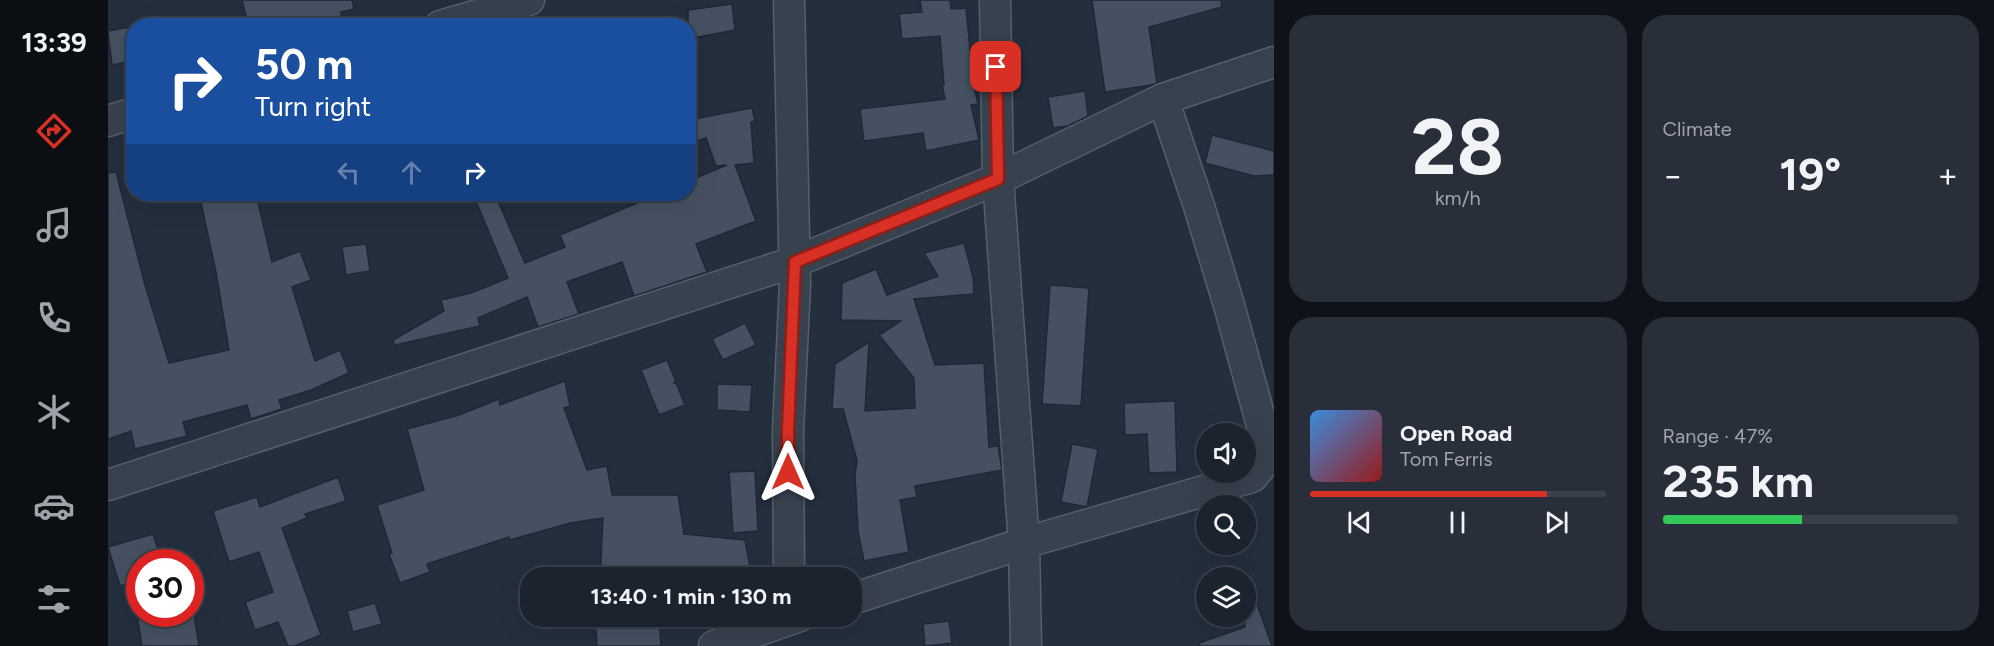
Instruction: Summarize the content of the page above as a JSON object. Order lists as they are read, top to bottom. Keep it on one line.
{"page":{"tabs":"13:39","tile":[["28","km/h"],"Climate",["Range · 47%","235 km"]],"turn":["50 m","Turn right"],"heat":["−","19°","+"],"song":["Open Road","Tom Ferris"],"limit":"30","trip":"13:40 · 1 min · 130 m"}}
